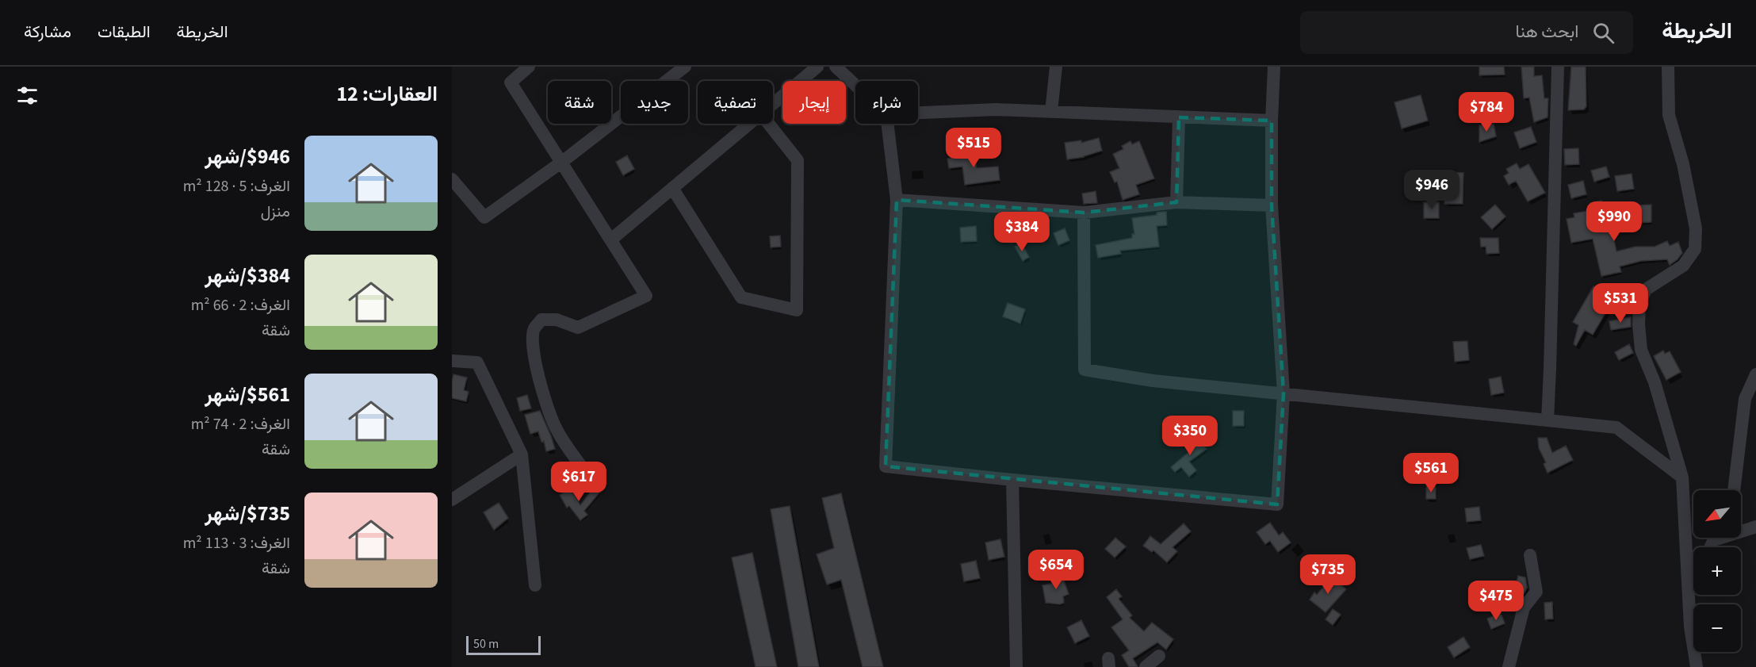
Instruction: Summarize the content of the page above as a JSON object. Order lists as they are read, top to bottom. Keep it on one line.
{"scale_bar":"50 m","north":"bottom left","page":{"header":"الخريطة","search":"ابحث هنا","nav":["الخريطة","الطبقات","مشاركة"],"heading":"العقارات: 12","chip":["شراء","إيجار","تصفية","جديد","شقة"],"price":["$784","$515","$946","$990","$384","$531","$350","$561","$617","$654","$735","$475"],"list":[{"name":"$946/شهر","note":"الغرف: 5 · 128 m² · منزل"},{"name":"$384/شهر","note":"الغرف: 2 · 66 m² · شقة"},{"name":"$561/شهر","note":"الغرف: 2 · 74 m² · شقة"},{"name":"$735/شهر","note":"الغرف: 3 · 113 m² · شقة"}],"map_buttons":["+","−"],"scale":"50 m"}}
